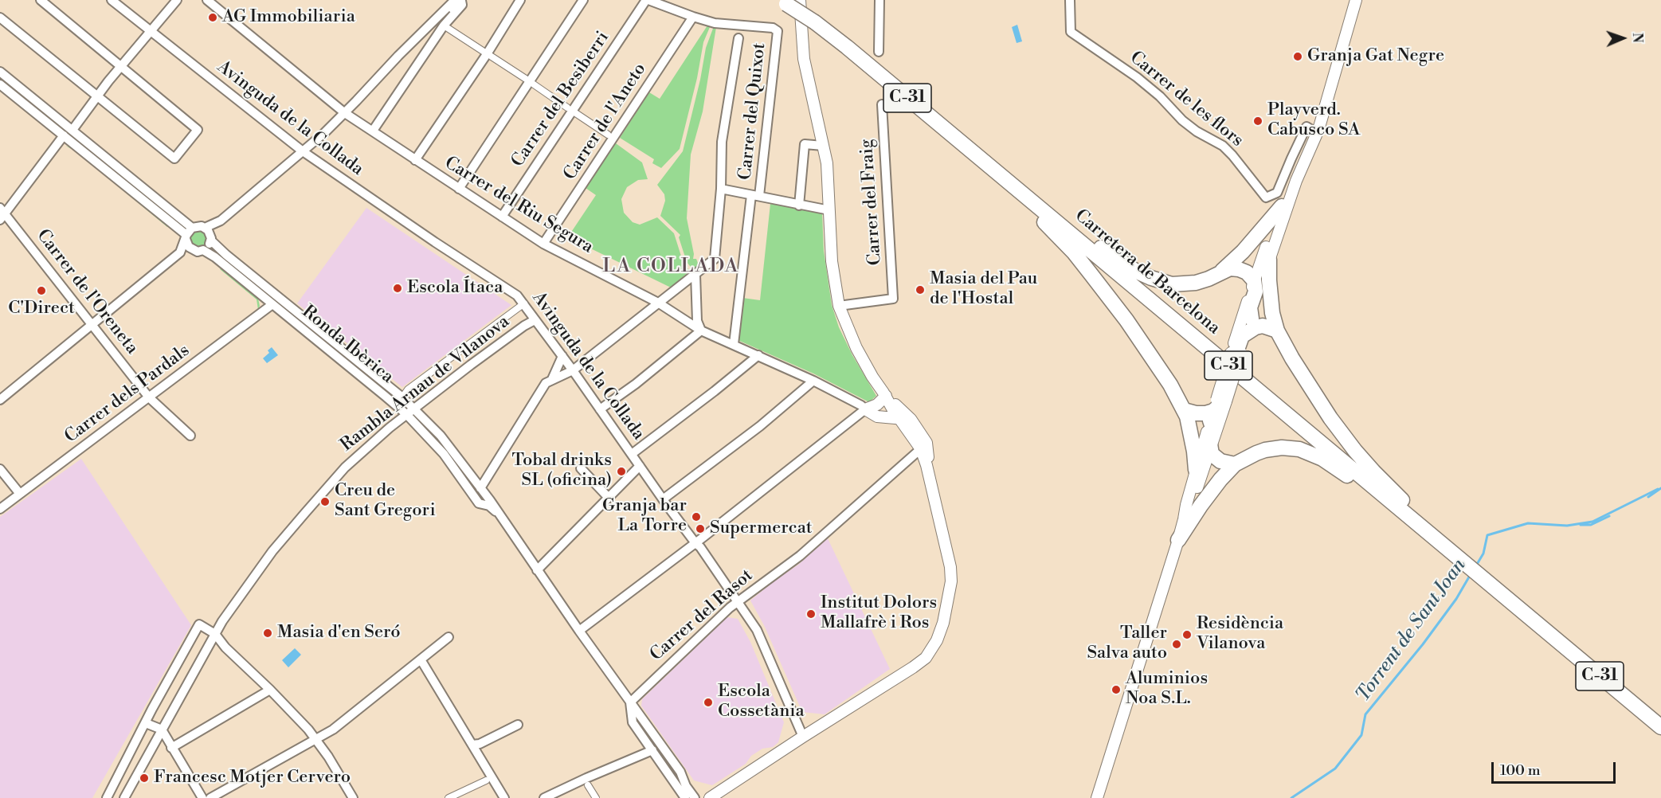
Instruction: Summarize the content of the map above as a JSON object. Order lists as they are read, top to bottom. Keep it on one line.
{"streets":{"highway":["C-31","Carretera de Barcelona"],"street":["Carrer del Besiberri","Carrer de les flors","Carrer del Quixot","Avinguda de la Collada","Carrer de l'Aneto","Carrer del Fraig","Carrer del Riu Segura","Carrer de l'Oreneta","Ronda Ibèrica","Rambla Arnau de Vilanova","Carrer dels Pardals","Carrer del Rasot"]},"crossings":[["Carrer del Besiberri","Carrer del Riu Segura"],["Carrer del Quixot","Carrer de l'Aneto"],["Carrer del Quixot","Carrer del Riu Segura"],["Avinguda de la Collada","Rambla Arnau de Vilanova"],["Avinguda de la Collada","Carrer del Rasot"],["Carrer de l'Aneto","Carrer del Riu Segura"],["Carrer de l'Oreneta","Carrer dels Pardals"],["Ronda Ibèrica","Rambla Arnau de Vilanova"],["Ronda Ibèrica","Carrer dels Pardals"],["Ronda Ibèrica","Carrer del Rasot"]],"districts":["LA COLLADA"],"water":["Torrent de Sant Joan"],"places":["AG Immobiliaria","Granja Gat Negre","Playverd. Cabusco SA","Escola Ítaca","Masia del Pau de l'Hostal","C'Direct","Tobal drinks SL (oficina)","Creu de Sant Gregori","Granja bar La Torre","Supermercat","Institut Dolors Mallafrè i Ros","Masia d'en Seró","Residència Vilanova","Taller Salva auto","Aluminios Noa S.L.","Escola Cossetània","Francesc Motjer Cervero"],"scale_bar":"100 m","north":"right"}
